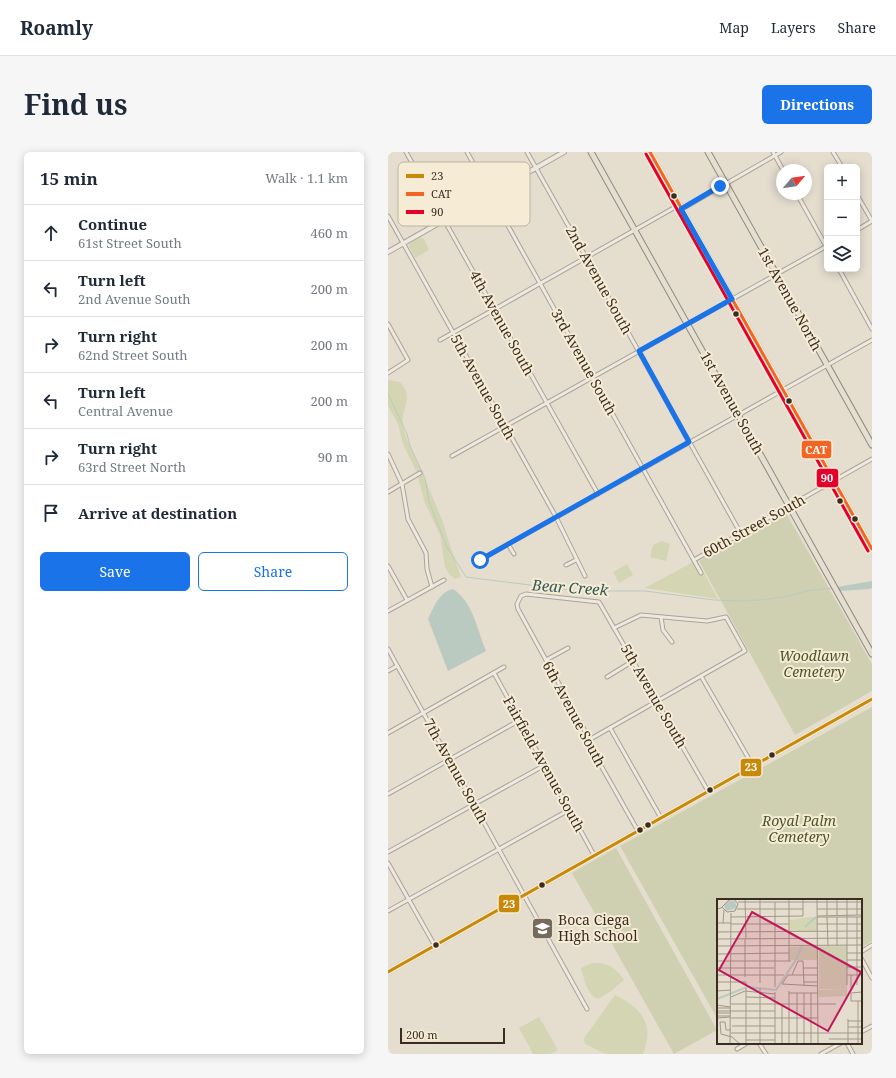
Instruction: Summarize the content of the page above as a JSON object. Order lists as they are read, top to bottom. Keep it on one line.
{"streets":{"main road":["1st Avenue North","1st Avenue South"],"street":["2nd Avenue South","4th Avenue South","3rd Avenue South","5th Avenue South","60th Street South","6th Avenue South","Fairfield Avenue South","7th Avenue South"]},"crossings":[["2nd Avenue South","60th Street South"],["3rd Avenue South","60th Street South"],["5th Avenue South","6th Avenue South"],["1st Avenue South","60th Street South"]],"water":["Bear Creek"],"parks":["Woodlawn Cemetery","Royal Palm Cemetery"],"places":{"school or university":["Boca Ciega High School"]},"lines":["transit line CAT","transit line 90","transit line 23"],"legend":["23","CAT","90"],"scale_bar":"200 m","north":"top right","page":{"header":"Roamly","nav":["Map","Layers","Share"],"title":"Find us","buttons":["Directions",["Save","Share"]],"heading":["15 min","Walk · 1.1 km"],"map_buttons":["+","−"],"list":[["Continue","61st Street South","460 m"],["Turn left","2nd Avenue South","200 m"],["Turn right","62nd Street South","200 m"],["Turn left","Central Avenue","200 m"],["Turn right","63rd Street North","90 m"],"Arrive at destination"],"scale":"200 m"}}
